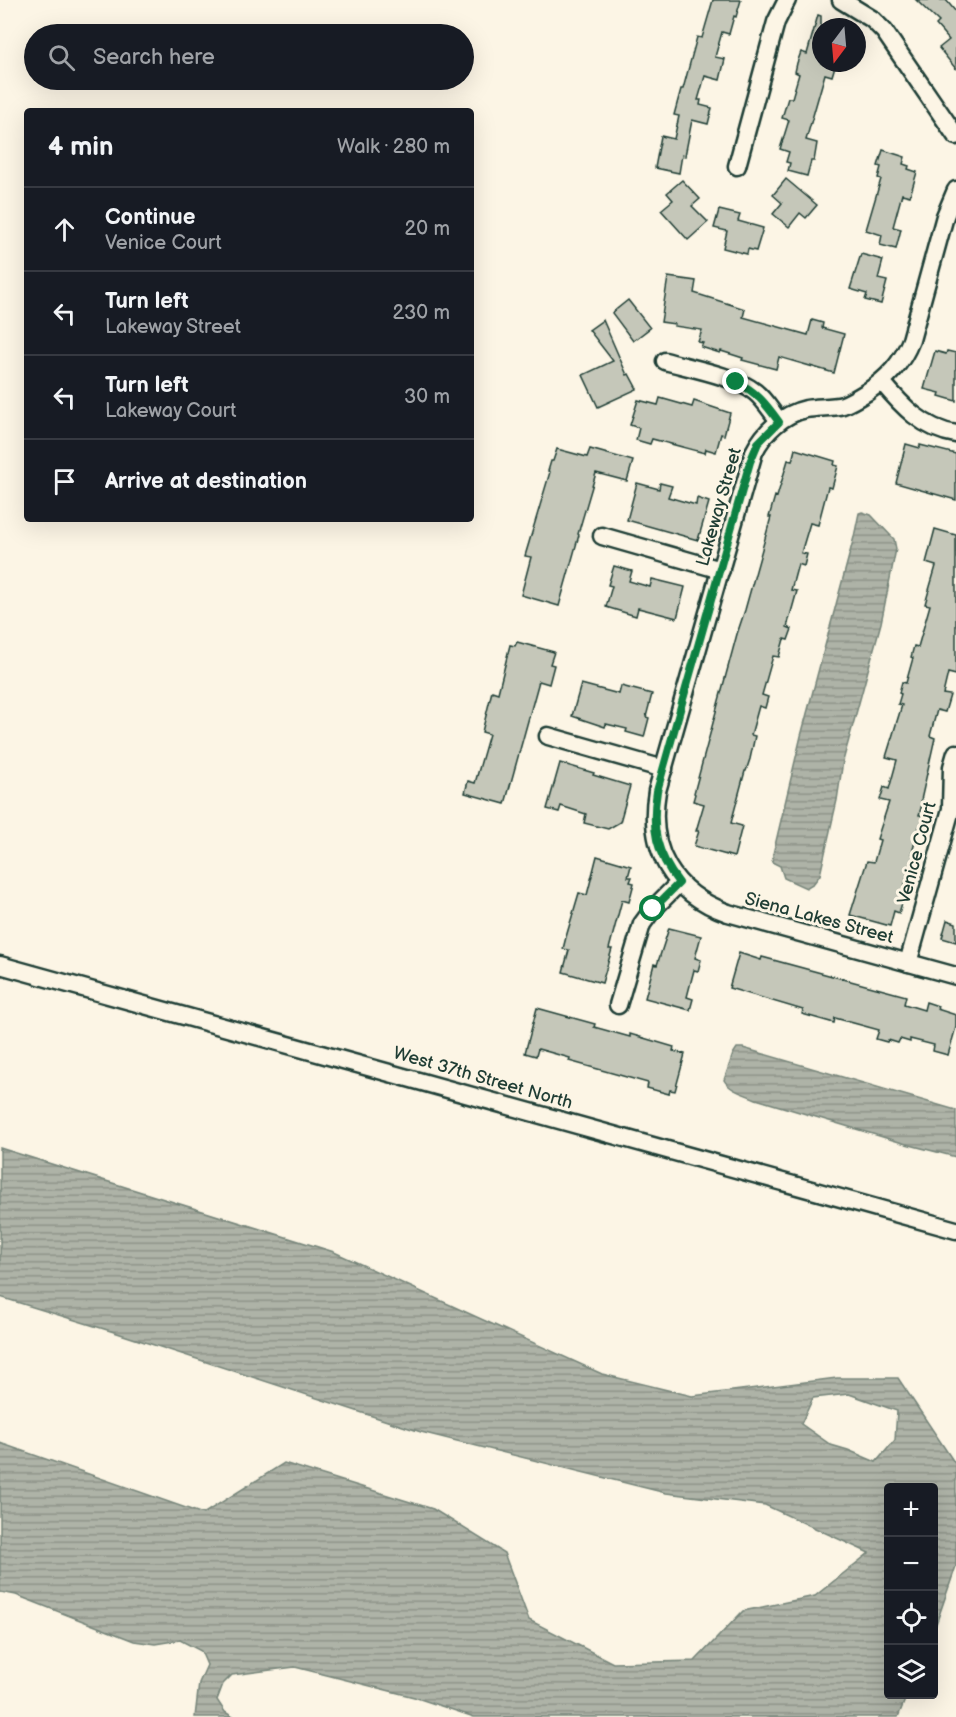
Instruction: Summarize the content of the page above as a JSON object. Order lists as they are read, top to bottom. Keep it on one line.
{"streets":{"street":["Lakeway Street","Venice Court","Siena Lakes Street","West 37th Street North"]},"crossings":[["Lakeway Street","Siena Lakes Street"],["Venice Court","Siena Lakes Street"]],"north":"bottom","page":{"search":"Search here","heading":["4 min","Walk · 280 m"],"list":[["Continue","Venice Court","20 m"],["Turn left","Lakeway Street","230 m"],["Turn left","Lakeway Court","30 m"],"Arrive at destination"],"map_buttons":["+","−"]}}
